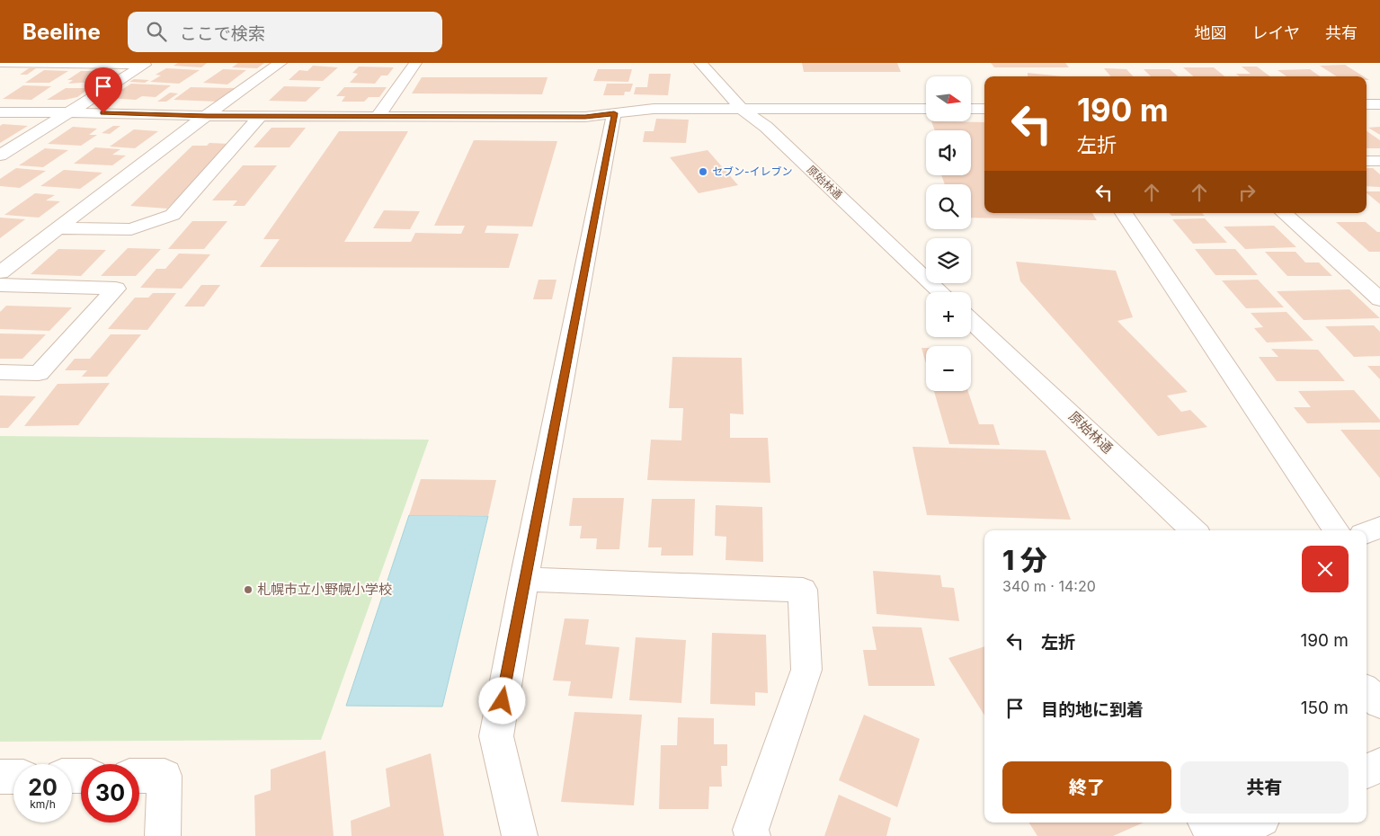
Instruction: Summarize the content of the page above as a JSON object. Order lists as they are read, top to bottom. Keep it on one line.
{"streets":{"street":["原始林通"]},"places":["セブン-イレブン","札幌市立小野幌小学校"],"north":"right","page":{"header":"Beeline","search":"ここで検索","nav":["地図","レイヤ","共有"],"map_buttons":["+","−"],"turn":["190 m","左折"],"heading":["1 分","340 m · 14:20"],"list":[{"name":"左折","value":"190 m"},{"name":"目的地に到着","value":"150 m"}],"buttons":["終了","共有"],"speed":"20 km/h","limit":"30"}}
